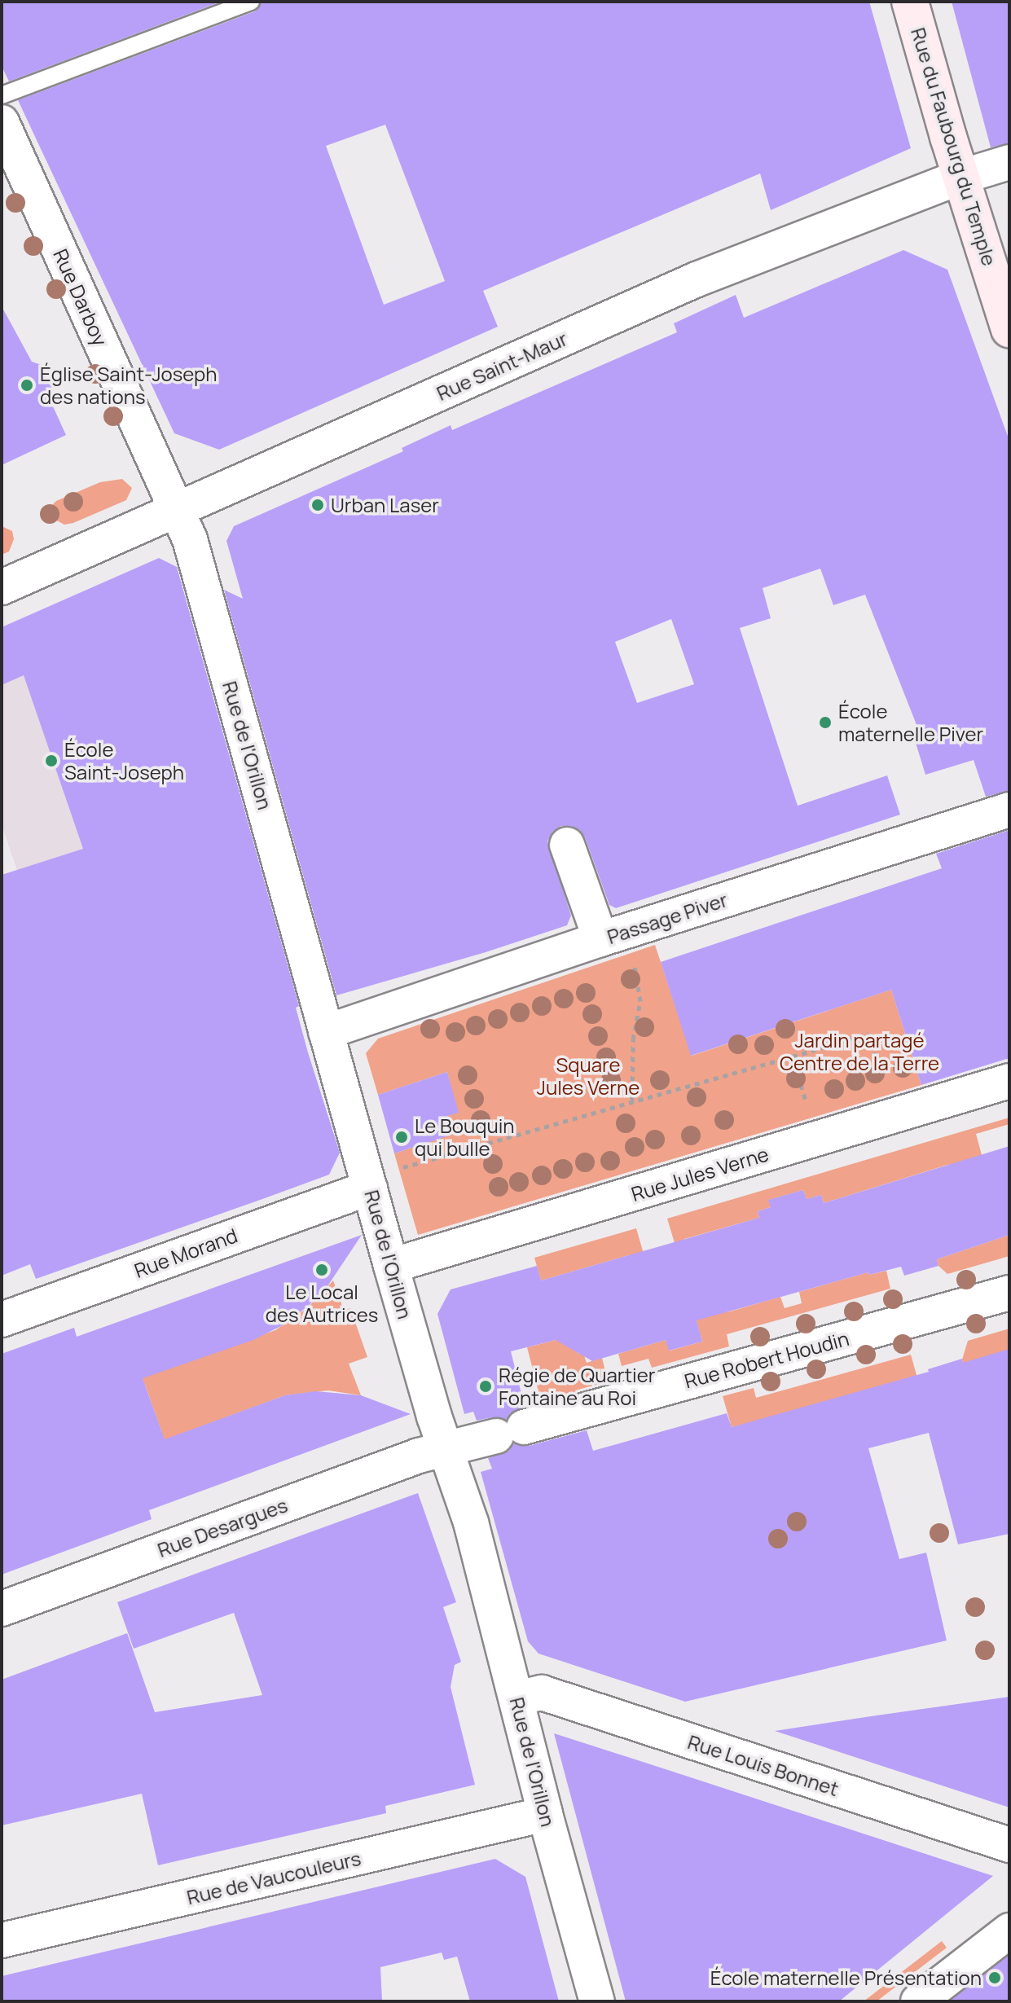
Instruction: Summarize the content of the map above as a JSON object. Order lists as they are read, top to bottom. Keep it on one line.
{"streets":{"street":["Rue du Faubourg du Temple","Rue Darboy","Rue Saint-Maur","Rue de l'Orillon","Passage Piver","Rue Jules Verne","Rue Morand","Rue Robert Houdin","Rue Desargues","Rue Louis Bonnet","Rue de Vaucouleurs"]},"crossings":[["Rue du Faubourg du Temple","Rue Saint-Maur"],["Rue Darboy","Rue Saint-Maur"],["Rue Darboy","Rue de l'Orillon"],["Rue Saint-Maur","Rue de l'Orillon"],["Rue de l'Orillon","Passage Piver"],["Rue de l'Orillon","Rue Jules Verne"],["Rue de l'Orillon","Rue Morand"],["Rue de l'Orillon","Rue Robert Houdin"],["Rue de l'Orillon","Rue Desargues"],["Rue de l'Orillon","Rue Louis Bonnet"],["Rue de l'Orillon","Rue de Vaucouleurs"],["Rue Robert Houdin","Rue Desargues"]],"parks":["Jardin partagé Centre de la Terre","Square Jules Verne"],"places":["Église Saint-Joseph des nations","Urban Laser","École maternelle Piver","École Saint-Joseph","Le Bouquin qui bulle","Le Local des Autrices","Régie de Quartier Fontaine au Roi","École maternelle Présentation"]}
